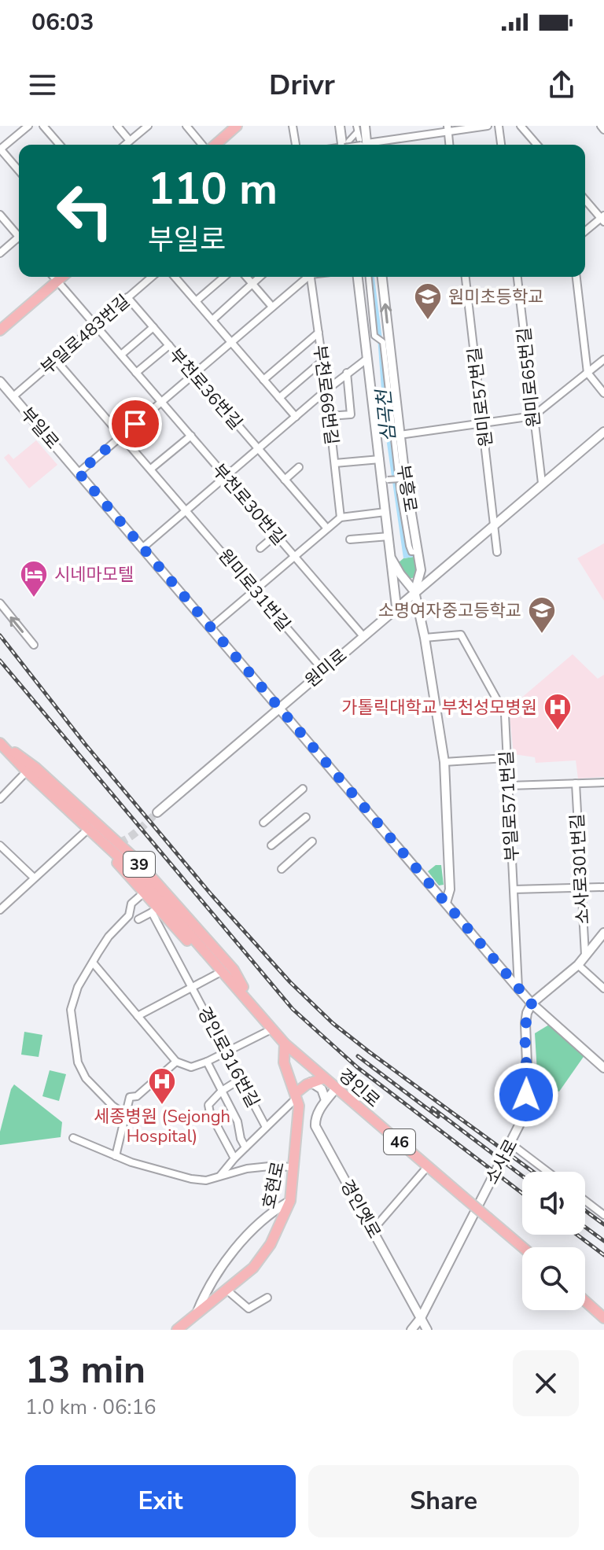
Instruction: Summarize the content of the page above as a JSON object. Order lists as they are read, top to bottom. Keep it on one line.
{"streets":{"main road":["39","경인로","46","호현로"],"street":["부일로483번길","원미로65번길","부천로36번길","부천로66번길","원미로57번길","부일로","부흥로","부천로30번길","원미로31번길","원미로","부일로571번길","소사로301번길","경인로316번길","소사로","경인옛로"]},"crossings":[["부일로483번길","부천로36번길"],["부일로483번길","부일로"],["부일로483번길","부천로30번길"],["부일로483번길","원미로31번길"],["원미로65번길","원미로"],["원미로57번길","원미로"],["부일로","부흥로"],["부일로","원미로"],["부일로","부일로571번길"],["부일로","소사로"],["부흥로","원미로"],["부흥로","부일로571번길"],["부천로30번길","원미로"],["원미로31번길","원미로"],["경인로316번길","경인로"],["경인로","호현로"],["경인로","경인옛로"],["소사로","경인옛로"]],"water":["심곡천"],"places":{"school or university":["원미초등학교","소명여자중고등학교"],"hotel":["시네마모텔"],"hospital":["가톨릭대학교 부천성모병원","세종병원 (Sejongh Hospital)"]},"page":{"status":"06:03","header":"Drivr","turn":["110 m","부일로"],"heading":["13 min","1.0 km · 06:16"],"buttons":["Exit","Share"]}}
